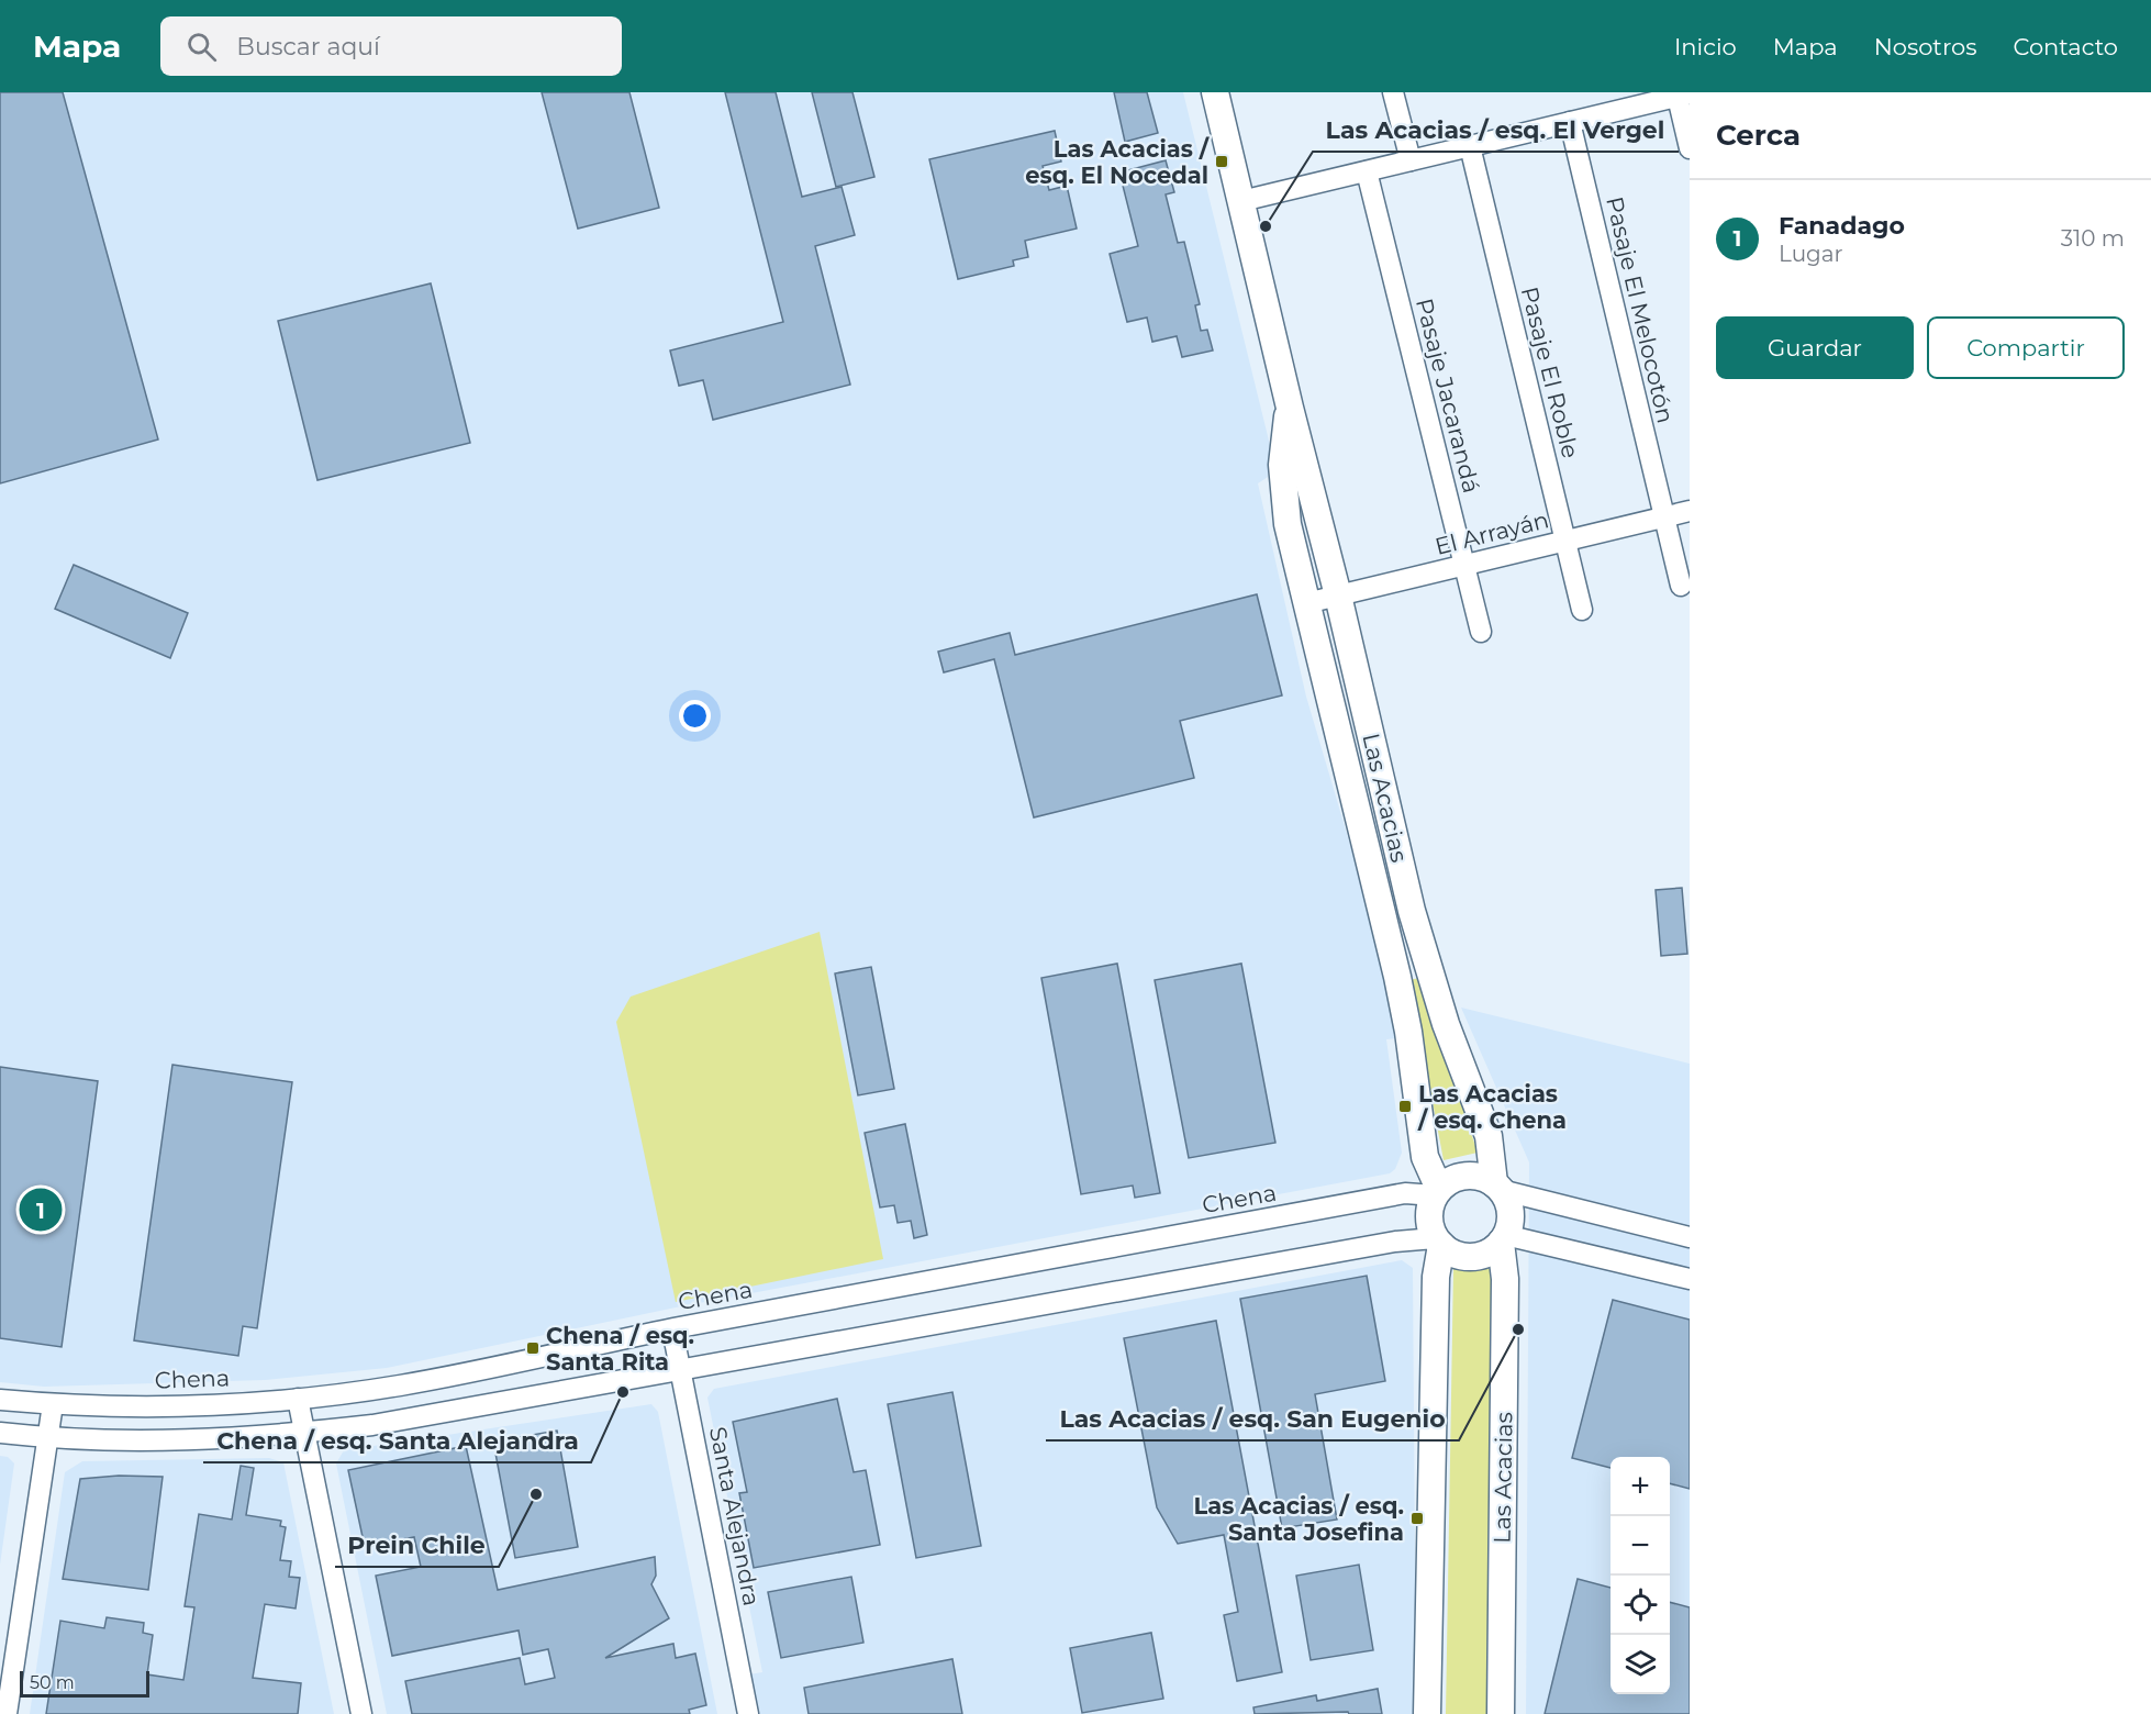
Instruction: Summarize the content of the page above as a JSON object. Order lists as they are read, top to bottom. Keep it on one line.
{"streets":{"main road":["Las Acacias"],"street":["Pasaje El Melocotón","Pasaje El Roble","Pasaje Jacarandá","El Arrayán","Chena","Santa Alejandra"]},"crossings":[["Pasaje El Melocotón","El Arrayán"],["Pasaje El Roble","El Arrayán"],["Pasaje Jacarandá","El Arrayán"],["El Arrayán","Las Acacias"],["Las Acacias","Chena"],["Chena","Santa Alejandra"]],"places":{"transit":["Las Acacias / esq. El Nocedal","Las Acacias / esq. Chena","Chena / esq. Santa Rita","Las Acacias / esq. Santa Josefina"],"other":["Las Acacias / esq. El Vergel","Las Acacias / esq. San Eugenio","Chena / esq. Santa Alejandra","Prein Chile"]},"scale_bar":"50 m","page":{"header":"Mapa","search":"Buscar aquí","nav":["Inicio","Mapa","Nosotros","Contacto"],"heading":"Cerca","list":[{"mark":"1","name":"Fanadago","note":"Lugar","value":"310 m"}],"buttons":["Guardar","Compartir"],"pins":"1","map_buttons":["+","−"],"scale":"50 m"}}
